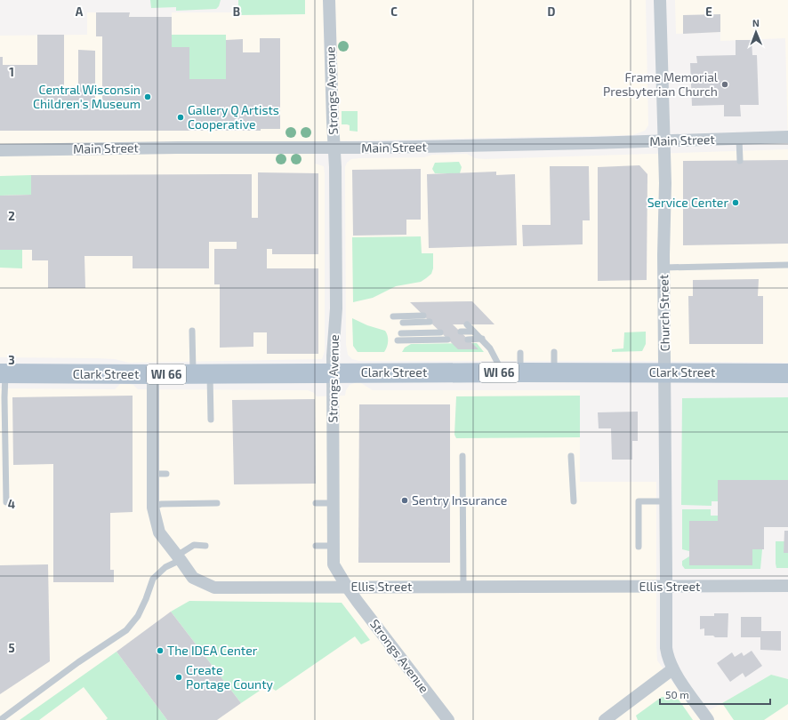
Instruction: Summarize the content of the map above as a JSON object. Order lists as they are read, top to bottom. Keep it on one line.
{"streets":{"main road":["Clark Street","WI 66"],"street":["Strongs Avenue","Main Street","Church Street","Ellis Street"]},"crossings":[["Strongs Avenue","Main Street"],["Strongs Avenue","Clark Street"],["Strongs Avenue","Ellis Street"],["Main Street","Church Street"],["Church Street","Clark Street"],["Church Street","Ellis Street"],["Clark Street","Ellis Street"]],"places":["Frame Memorial Presbyterian Church","Central Wisconsin Children's Museum","Gallery Q Artists Cooperative","Service Center","Sentry Insurance","The IDEA Center","Create Portage County"],"scale_bar":"50 m","north":"top","grid":{"columns":["A","B","C","D","E"],"rows":["1","2","3","4","5"]}}
